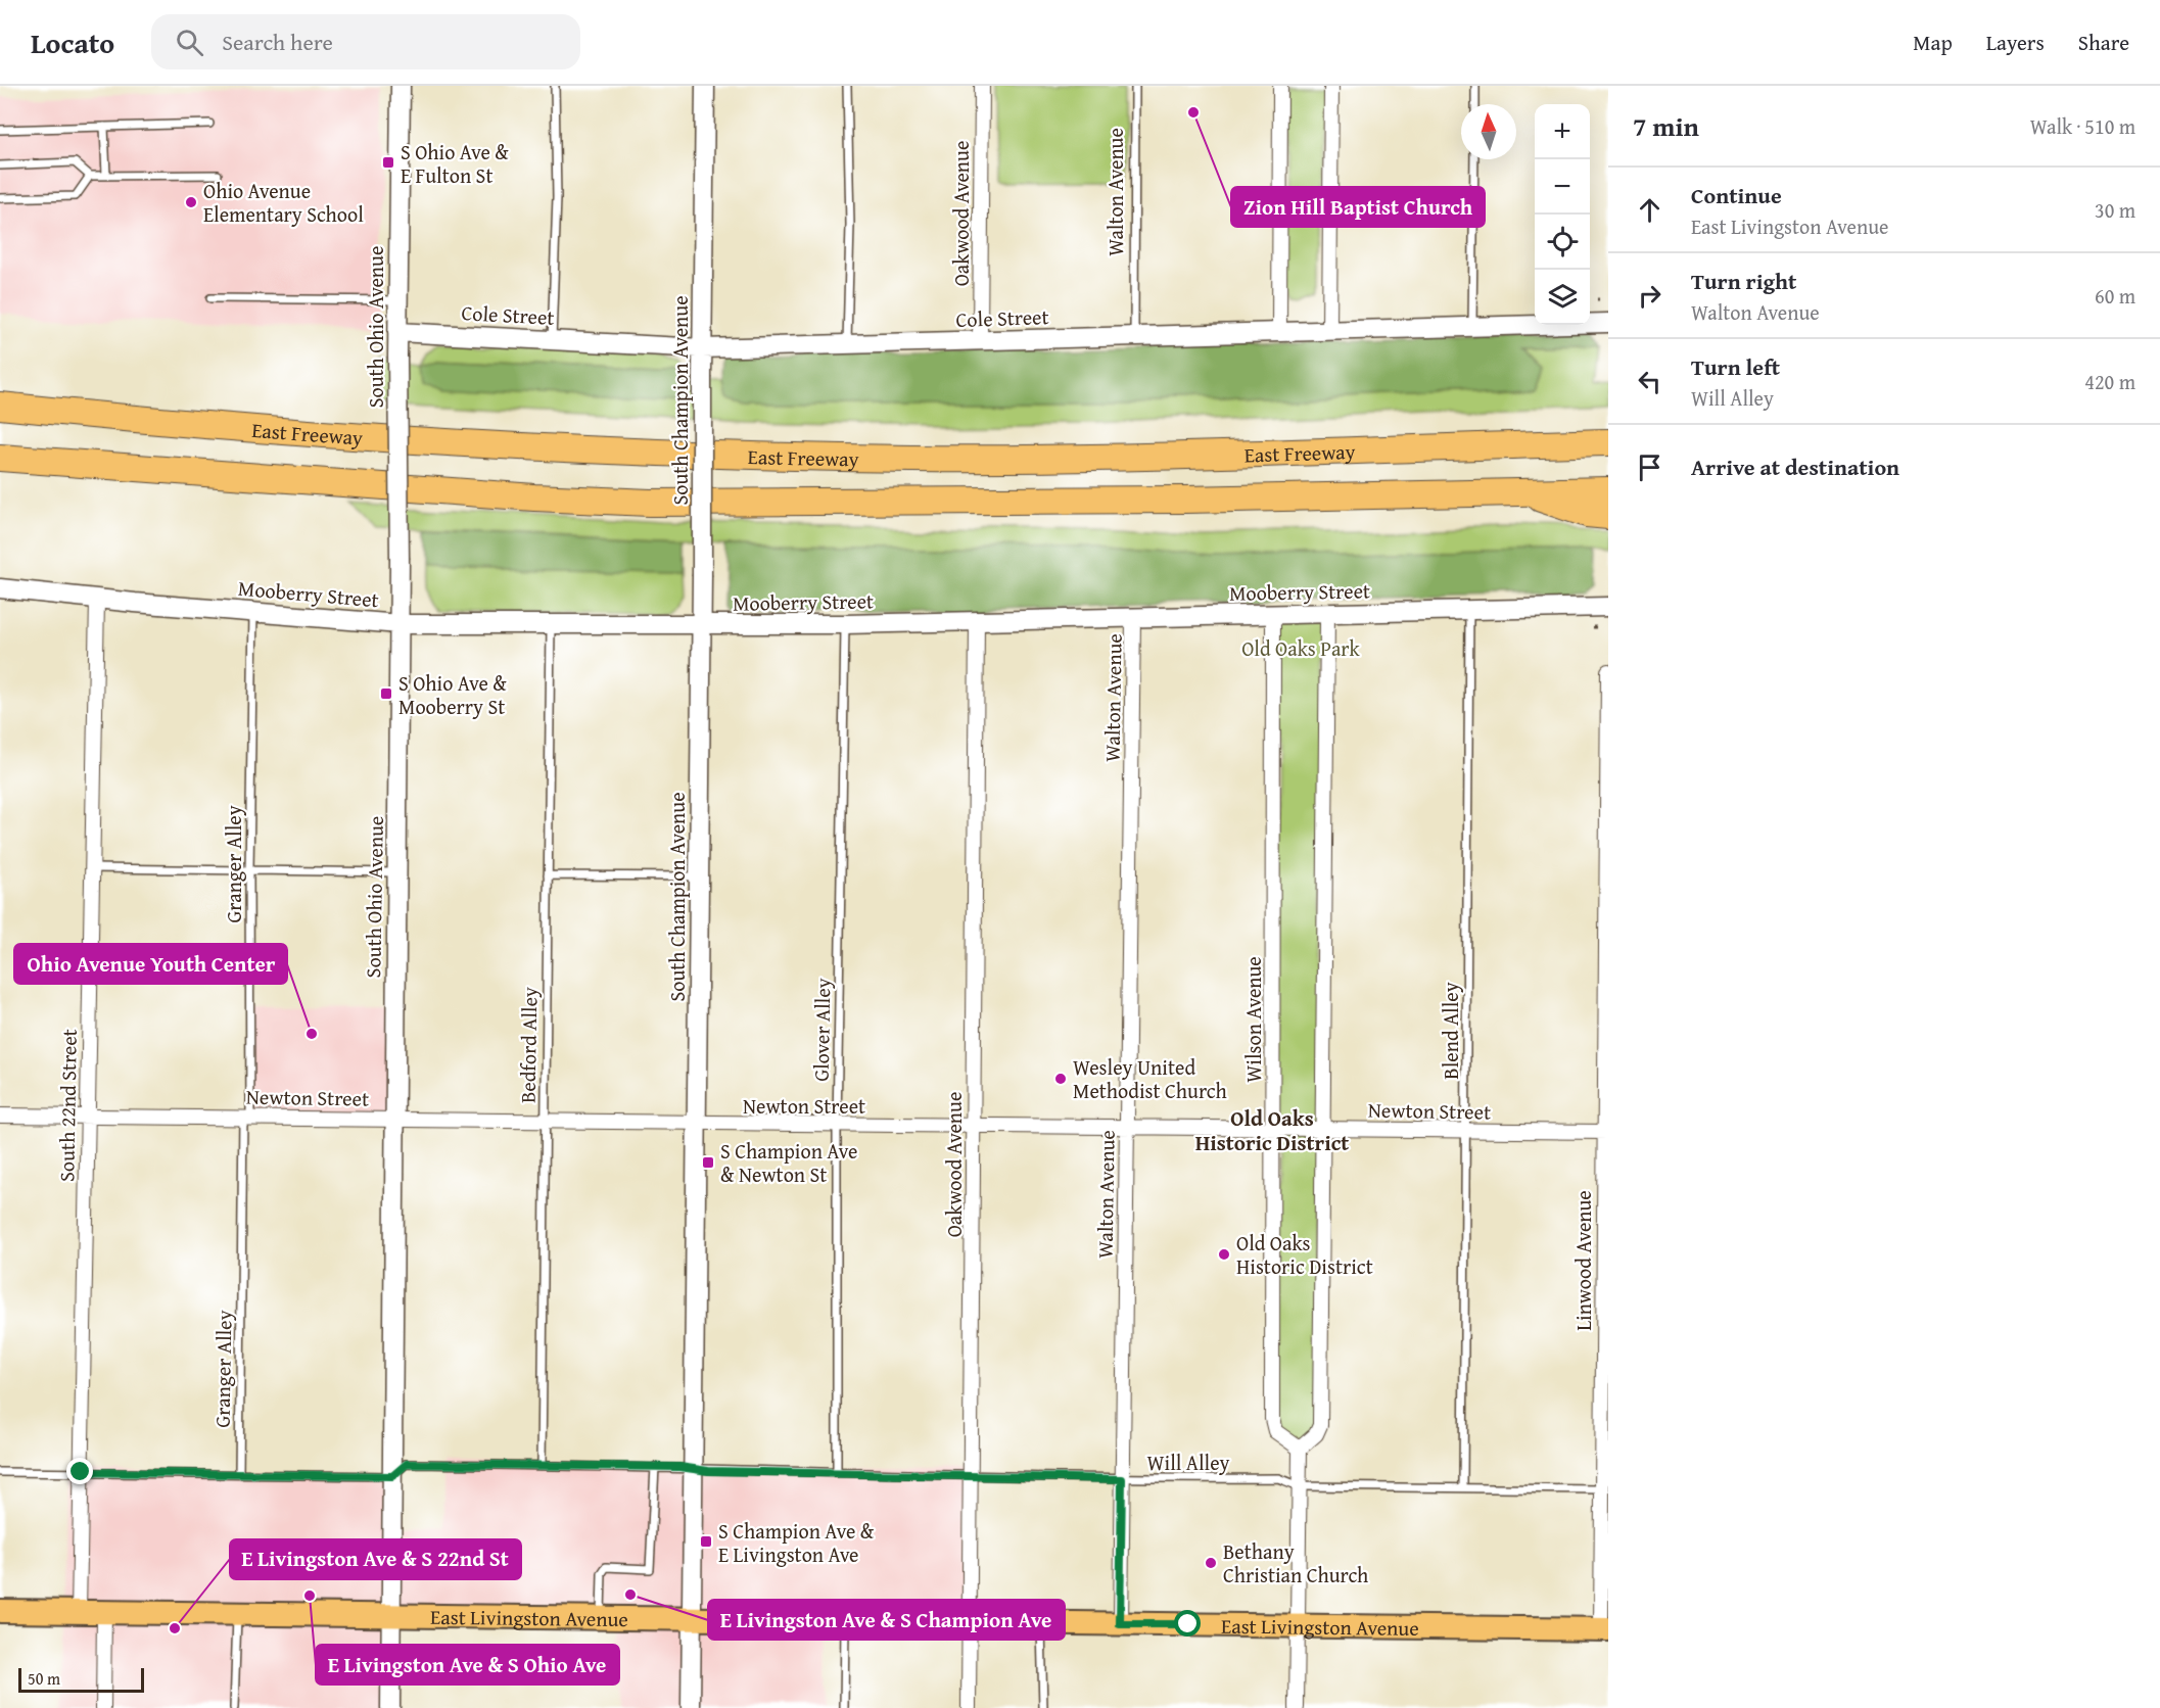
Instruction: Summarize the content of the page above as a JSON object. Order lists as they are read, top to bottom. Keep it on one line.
{"streets":{"highway":["East Freeway"],"main road":["East Livingston Avenue"],"street":["Walton Avenue","Oakwood Avenue","Cole Street","South Ohio Avenue","South Champion Avenue","Mooberry Street","Wilson Avenue","Newton Street","South 22nd Street","Linwood Avenue"],"lane":["Granger Alley","Glover Alley","Blend Alley","Bedford Alley","Will Alley"]},"crossings":[["Walton Avenue","Cole Street"],["Walton Avenue","Mooberry Street"],["Walton Avenue","Newton Street"],["Walton Avenue","Will Alley"],["Walton Avenue","East Livingston Avenue"],["Oakwood Avenue","Cole Street"],["Oakwood Avenue","Mooberry Street"],["Oakwood Avenue","Newton Street"],["Oakwood Avenue","Will Alley"],["Oakwood Avenue","East Livingston Avenue"],["Cole Street","South Ohio Avenue"],["Cole Street","South Champion Avenue"],["South Ohio Avenue","Mooberry Street"],["South Ohio Avenue","Newton Street"],["South Ohio Avenue","Will Alley"],["South Ohio Avenue","East Livingston Avenue"],["South Champion Avenue","Mooberry Street"],["South Champion Avenue","Newton Street"],["South Champion Avenue","Will Alley"],["South Champion Avenue","East Livingston Avenue"],["Mooberry Street","Granger Alley"],["Mooberry Street","Wilson Avenue"],["Mooberry Street","Glover Alley"],["Mooberry Street","Blend Alley"],["Mooberry Street","Bedford Alley"],["Mooberry Street","South 22nd Street"],["Granger Alley","Newton Street"],["Granger Alley","Will Alley"],["Wilson Avenue","Newton Street"],["Glover Alley","Newton Street"],["Glover Alley","Will Alley"],["Blend Alley","Newton Street"],["Blend Alley","Will Alley"],["Bedford Alley","Newton Street"],["Bedford Alley","Will Alley"],["Newton Street","South 22nd Street"],["Newton Street","Linwood Avenue"],["South 22nd Street","Will Alley"],["South 22nd Street","East Livingston Avenue"],["Linwood Avenue","Will Alley"],["Linwood Avenue","East Livingston Avenue"]],"districts":["Old Oaks Historic District"],"parks":["Old Oaks Park"],"places":{"other":["Zion Hill Baptist Church","Ohio Avenue Elementary School","Ohio Avenue Youth Center","Wesley United Methodist Church","Old Oaks Historic District","Bethany Christian Church","E Livingston Ave & S Champion Ave","E Livingston Ave & S Ohio Ave","E Livingston Ave & S 22nd St"],"transit":["S Ohio Ave & E Fulton St","S Ohio Ave & Mooberry St","S Champion Ave & Newton St","S Champion Ave & E Livingston Ave"]},"scale_bar":"50 m","north":"top","page":{"header":"Locato","search":"Search here","nav":["Map","Layers","Share"],"heading":["7 min","Walk · 510 m"],"map_buttons":["+","−"],"list":[["Continue","East Livingston Avenue","30 m"],["Turn right","Walton Avenue","60 m"],["Turn left","Will Alley","420 m"],"Arrive at destination"],"scale":"50 m"}}
